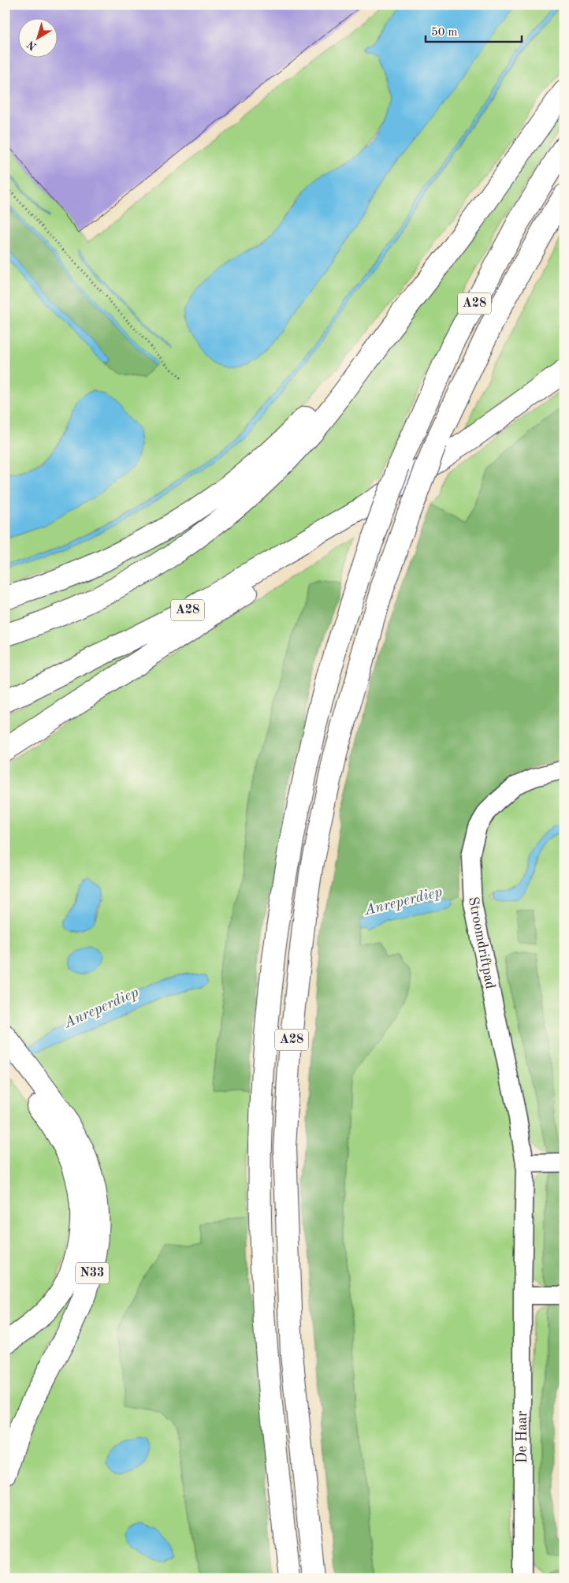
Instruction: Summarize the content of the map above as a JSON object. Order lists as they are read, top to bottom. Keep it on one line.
{"streets":{"highway":["A28","N33"],"street":["Stroomdriftpad","De Haar"]},"crossings":[["Stroomdriftpad","De Haar"]],"water":["Anreperdiep"],"scale_bar":"50 m","north":"bottom left"}
